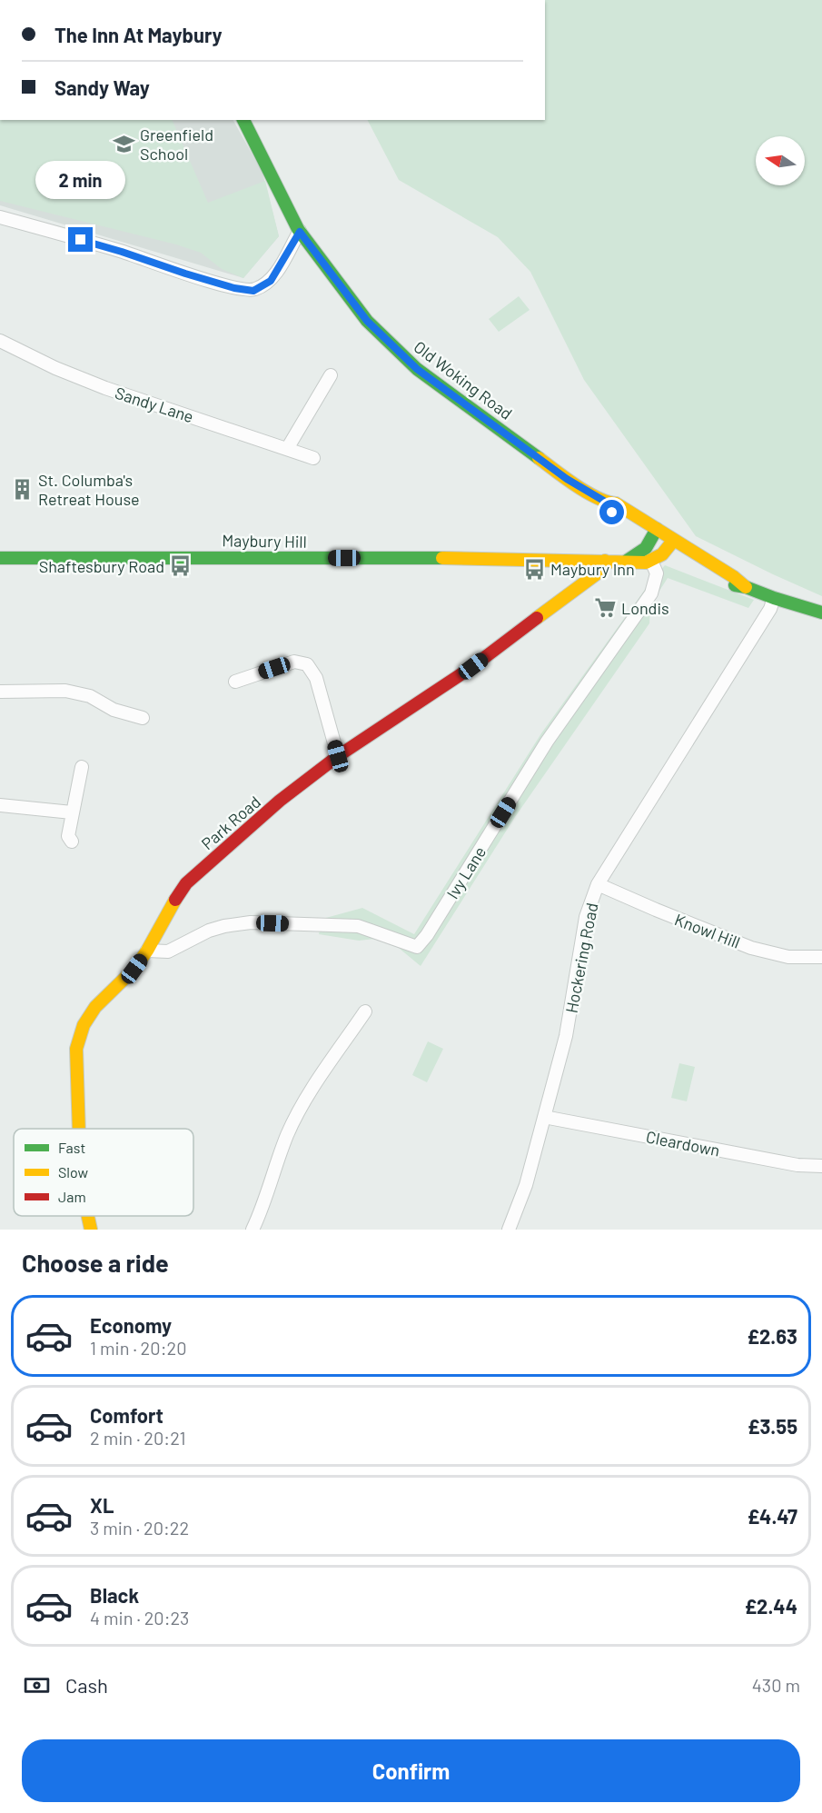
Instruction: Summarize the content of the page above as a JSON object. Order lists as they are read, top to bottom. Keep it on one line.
{"streets":{"street":["Old Woking Road","Sandy Lane","Maybury Hill","Park Road","Ivy Lane","Knowl Hill","Hockering Road","Cleardown"]},"crossings":[["Old Woking Road","Hockering Road"],["Maybury Hill","Park Road"],["Maybury Hill","Ivy Lane"],["Park Road","Ivy Lane"],["Knowl Hill","Hockering Road"],["Hockering Road","Cleardown"]],"places":{"school or university":["Greenfield School"],"building":["St. Columba's Retreat House"],"bus stop":["Shaftesbury Road","Maybury Inn"],"supermarket":["Londis"]},"legend":["Fast","Slow","Jam"],"north":"left","page":{"banner":["The Inn At Maybury","Sandy Way"],"bubble":"2 min","heading":"Choose a ride","list":[{"name":"Economy","note":"1 min · 20:20","value":"£2.63"},{"name":"Comfort","note":"2 min · 20:21","value":"£3.55"},{"name":"XL","note":"3 min · 20:22","value":"£4.47"},{"name":"Black","note":"4 min · 20:23","value":"£2.44"}],"pay":["Cash","430 m"],"buttons":"Confirm"}}
